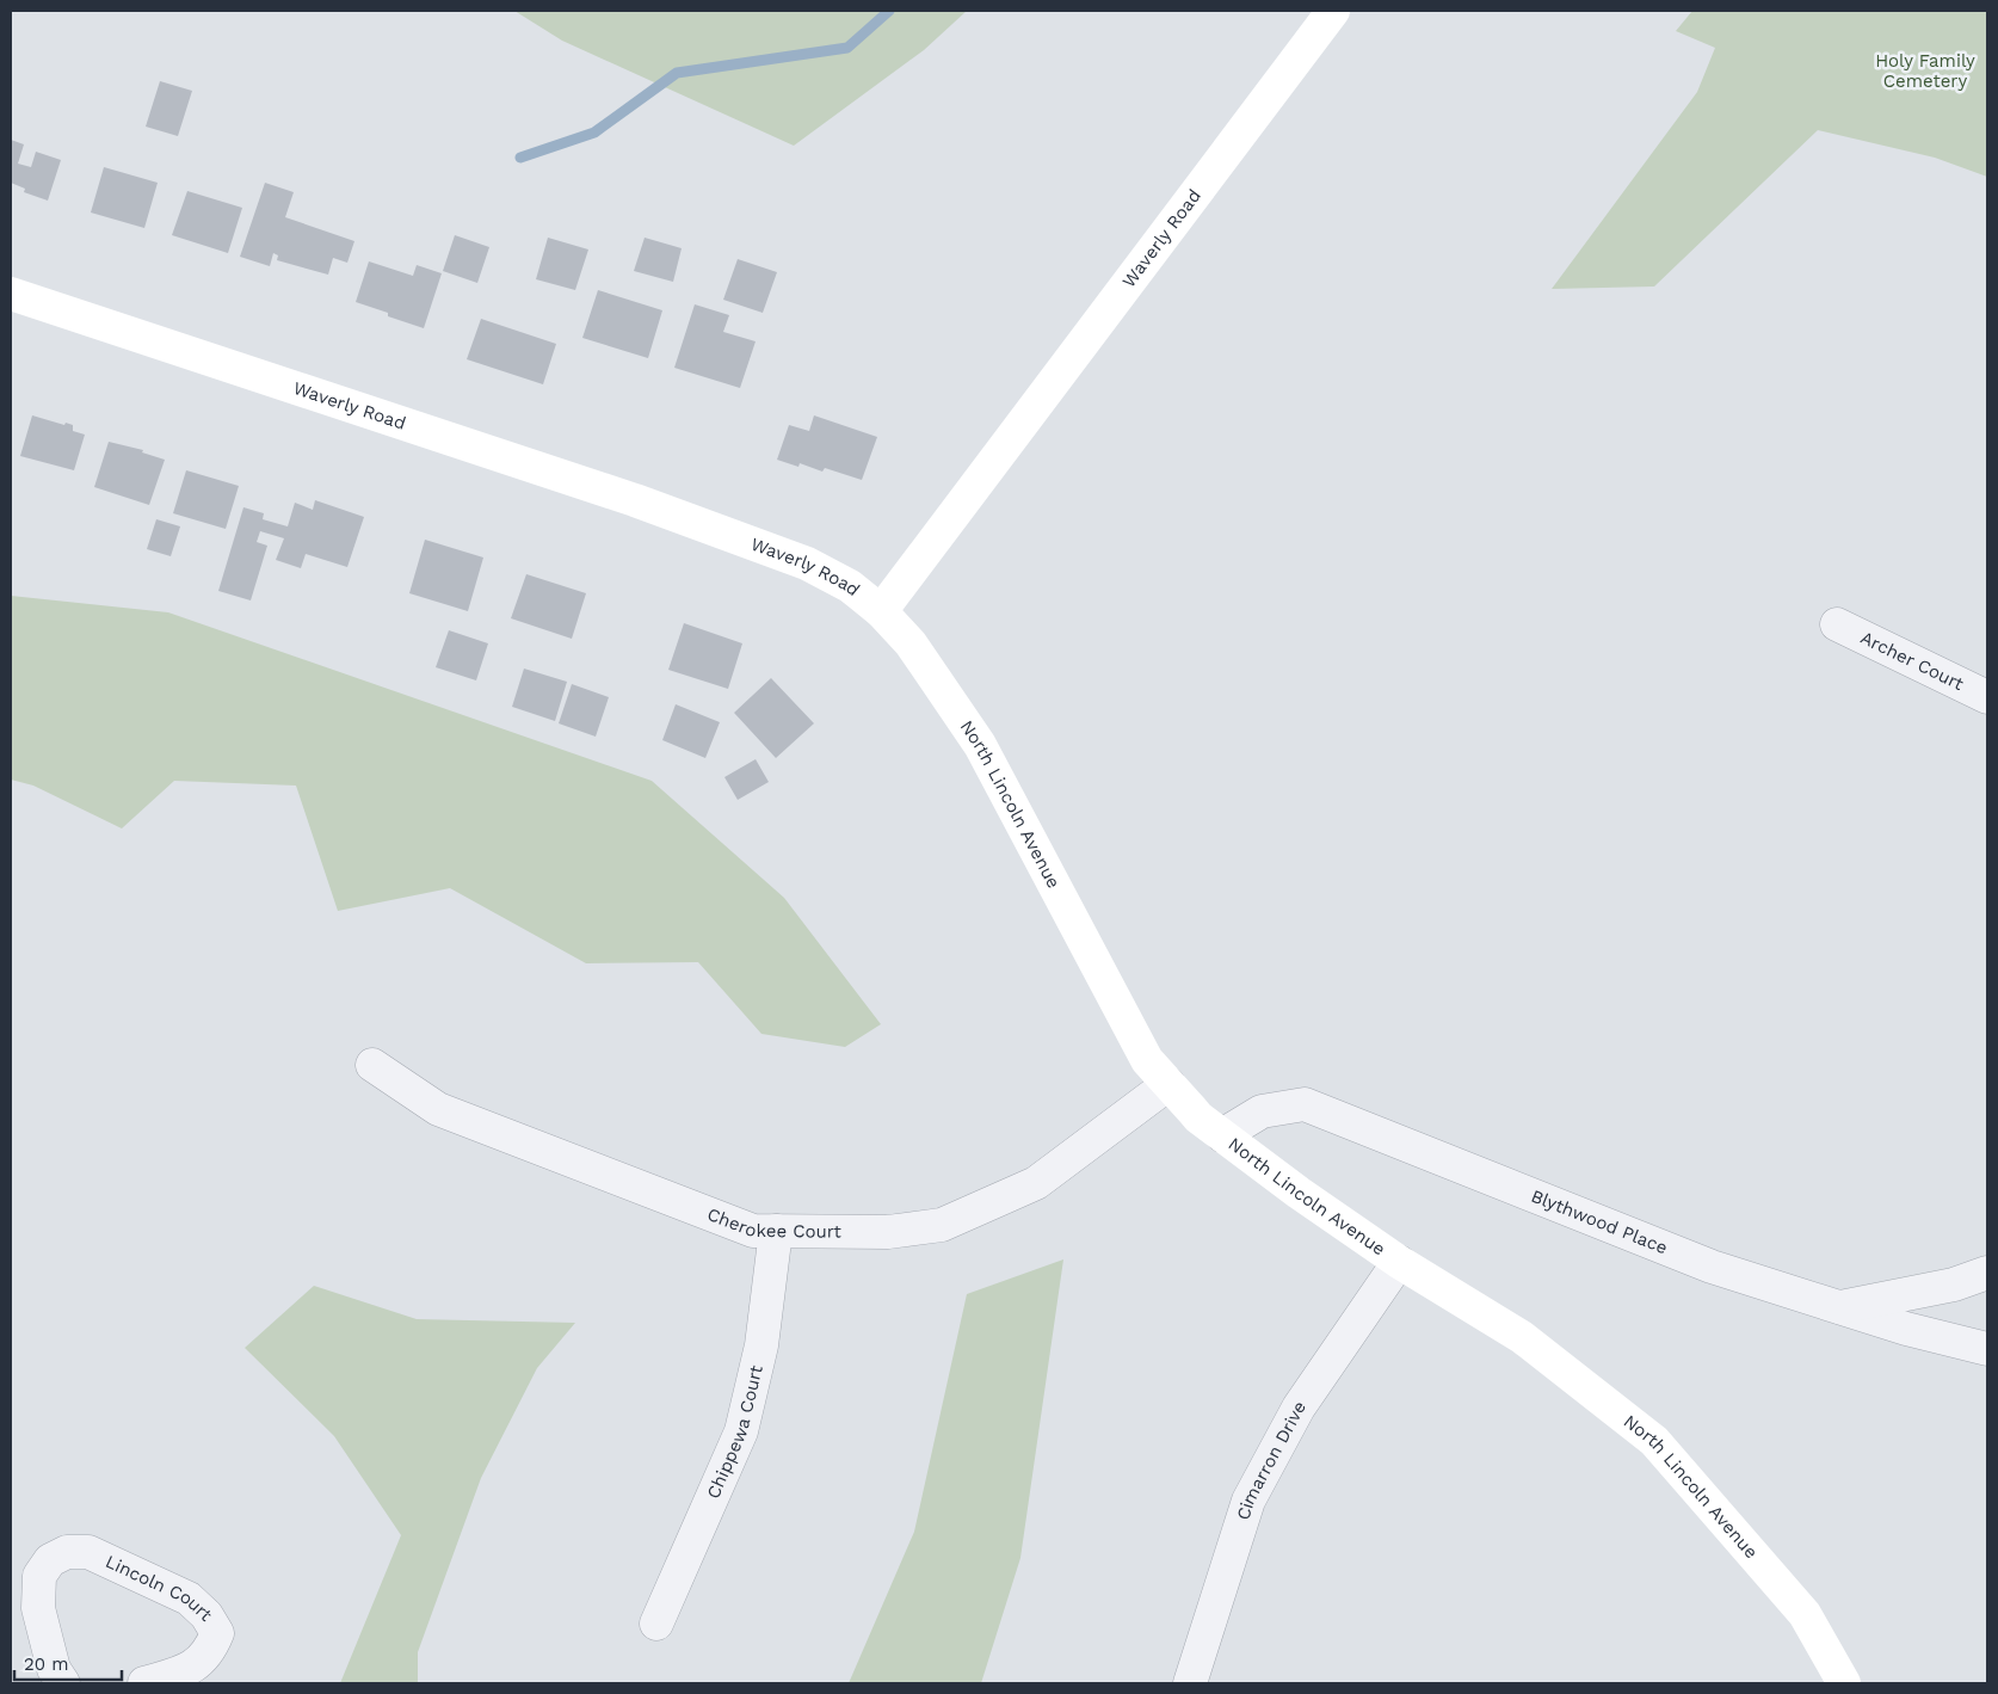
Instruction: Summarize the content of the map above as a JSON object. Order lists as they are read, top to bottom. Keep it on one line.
{"streets":{"street":["Waverly Road","Archer Court","North Lincoln Avenue","Cherokee Court","Blythwood Place","Chippewa Court","Cimarron Drive","Lincoln Court"]},"crossings":[["Waverly Road","North Lincoln Avenue"],["North Lincoln Avenue","Cherokee Court"],["North Lincoln Avenue","Blythwood Place"],["North Lincoln Avenue","Cimarron Drive"],["Cherokee Court","Chippewa Court"]],"parks":["Holy Family Cemetery"],"scale_bar":"20 m"}
